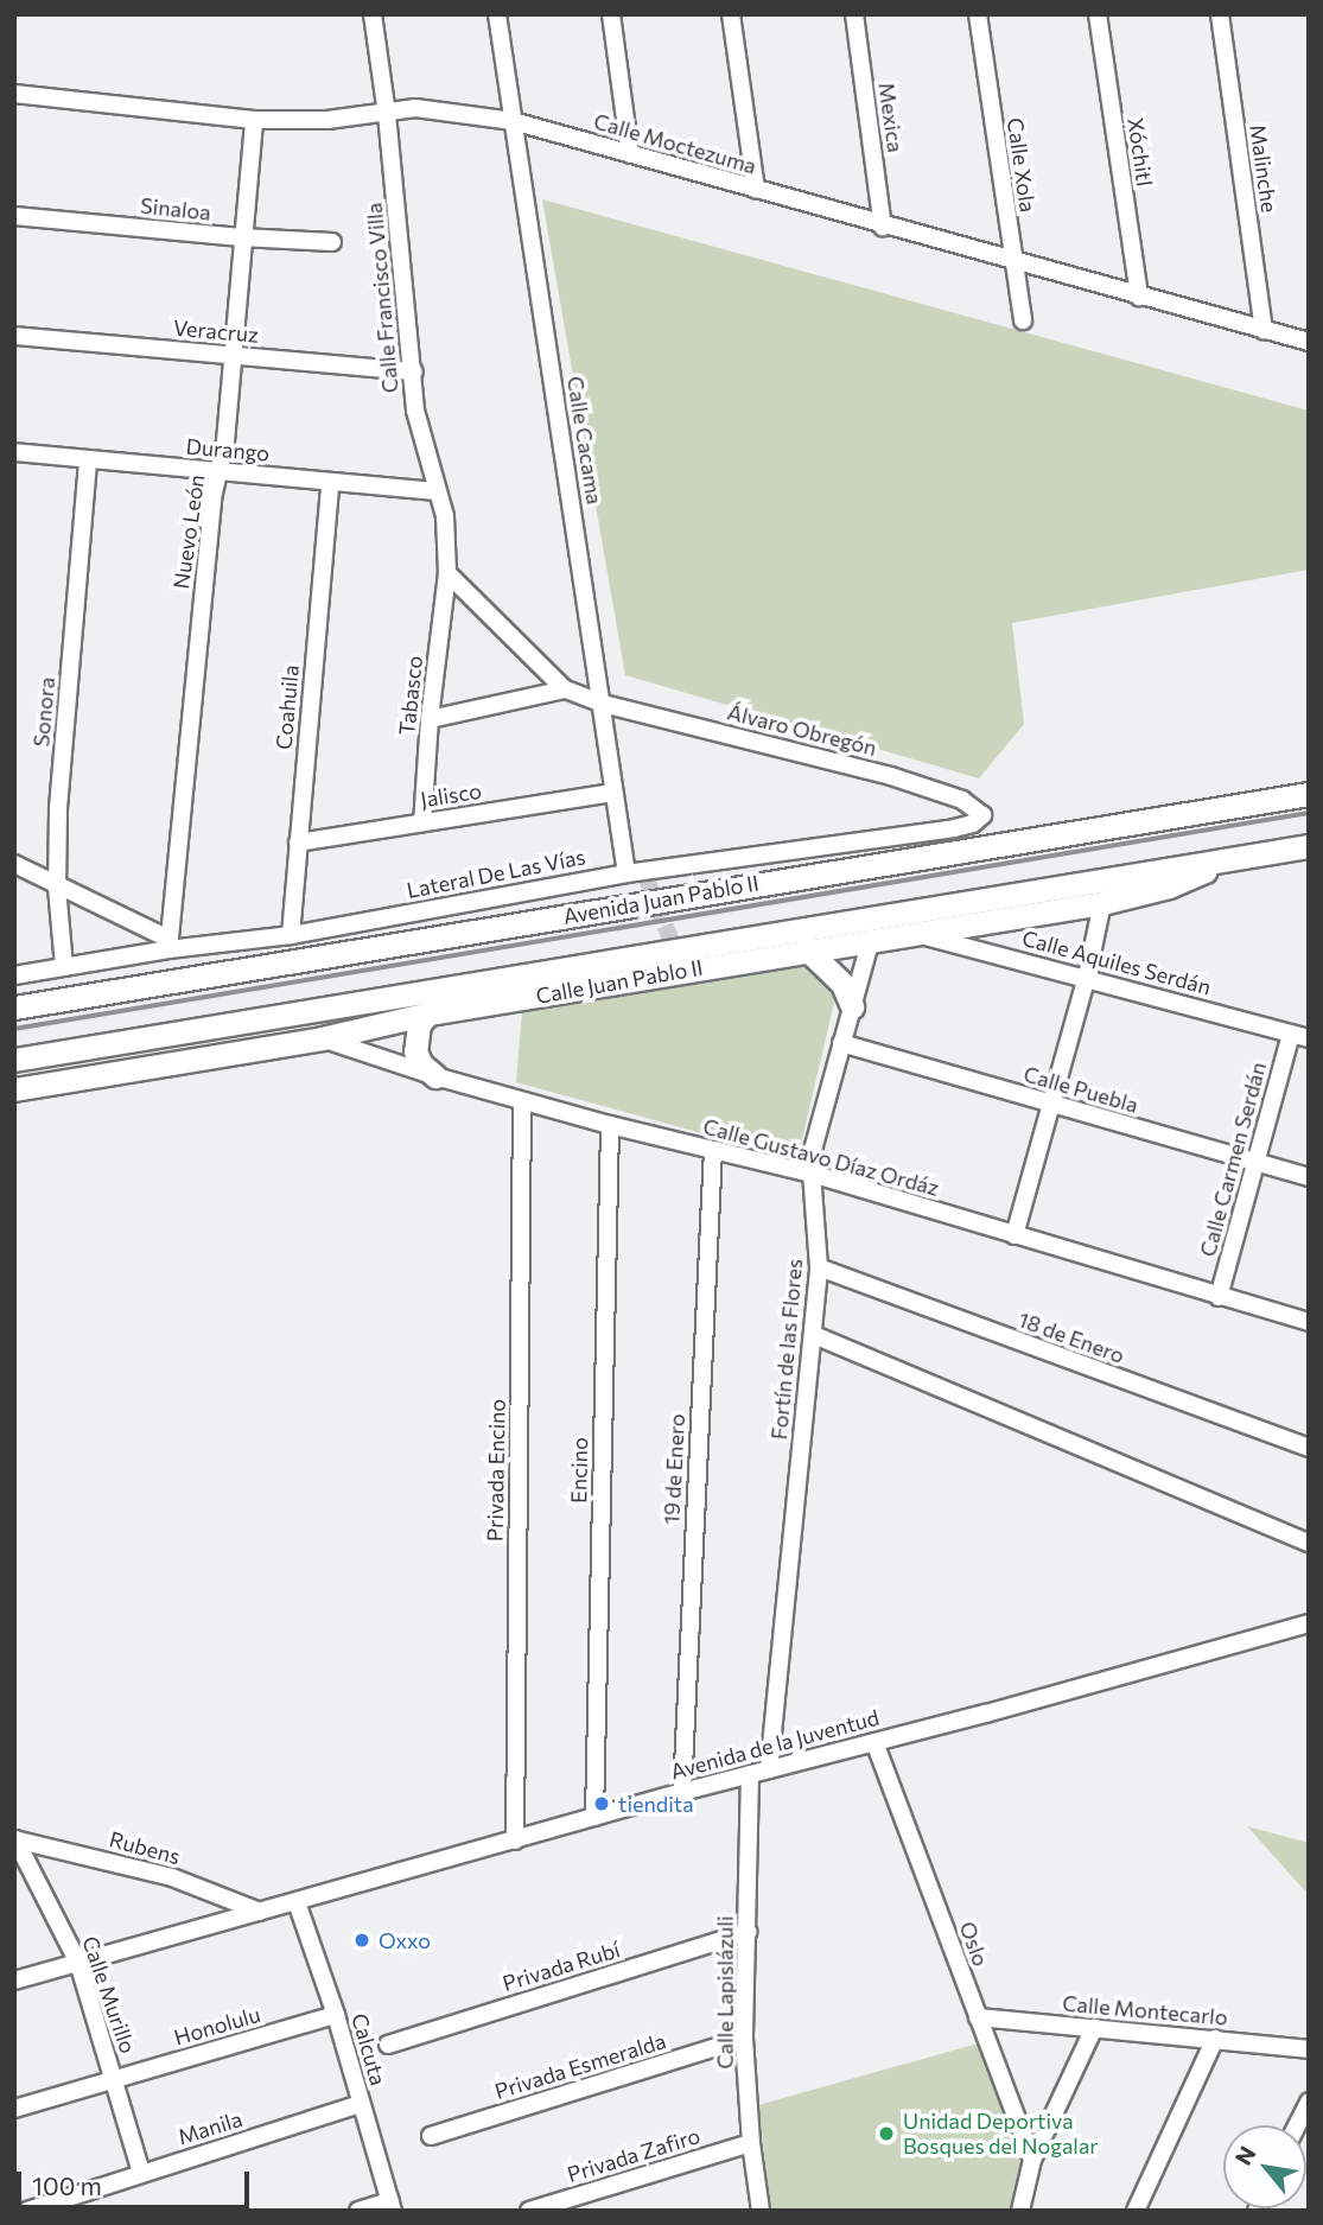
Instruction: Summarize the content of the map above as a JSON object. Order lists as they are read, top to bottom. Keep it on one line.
{"streets":{"main road":["Avenida Juan Pablo II","Calle Juan Pablo II"],"street":["Mexica","Calle Moctezuma","Xóchitl","Calle Xola","Malinche","Sinaloa","Calle Francisco Villa","Veracruz","Calle Cacama","Durango","Nuevo León","Tabasco","Coahuila","Sonora","Álvaro Obregón","Jalisco","Lateral De Las Vías","Calle Aquiles Serdán","Calle Puebla","Calle Gustavo Díaz Ordáz","Calle Carmen Serdán","18 de Enero","Fortín de las Flores","19 de Enero","Privada Encino","Encino","Avenida de la Juventud","Rubens","Oslo","Privada Rubí","Calle Lapislázuli","Calle Murillo","Calle Montecarlo","Honolulu","Calcuta","Privada Esmeralda","Manila","Privada Zafiro"]},"crossings":[["Mexica","Calle Moctezuma"],["Calle Moctezuma","Xóchitl"],["Calle Moctezuma","Calle Xola"],["Calle Moctezuma","Malinche"],["Calle Moctezuma","Calle Francisco Villa"],["Calle Moctezuma","Calle Cacama"],["Calle Moctezuma","Nuevo León"],["Sinaloa","Nuevo León"],["Calle Francisco Villa","Veracruz"],["Calle Francisco Villa","Durango"],["Calle Francisco Villa","Tabasco"],["Veracruz","Nuevo León"],["Calle Cacama","Álvaro Obregón"],["Calle Cacama","Jalisco"],["Calle Cacama","Lateral De Las Vías"],["Durango","Nuevo León"],["Durango","Coahuila"],["Durango","Sonora"],["Nuevo León","Lateral De Las Vías"],["Tabasco","Jalisco"],["Coahuila","Jalisco"],["Coahuila","Lateral De Las Vías"],["Sonora","Lateral De Las Vías"],["Álvaro Obregón","Lateral De Las Vías"],["Calle Aquiles Serdán","Calle Juan Pablo II"],["Calle Aquiles Serdán","Calle Carmen Serdán"],["Calle Juan Pablo II","Calle Gustavo Díaz Ordáz"],["Calle Juan Pablo II","Fortín de las Flores"],["Calle Puebla","Calle Carmen Serdán"],["Calle Puebla","Fortín de las Flores"],["Calle Gustavo Díaz Ordáz","Calle Carmen Serdán"],["Calle Gustavo Díaz Ordáz","Fortín de las Flores"],["Calle Gustavo Díaz Ordáz","19 de Enero"],["Calle Gustavo Díaz Ordáz","Privada Encino"],["Calle Gustavo Díaz Ordáz","Encino"],["18 de Enero","Fortín de las Flores"],["Fortín de las Flores","Avenida de la Juventud"],["19 de Enero","Avenida de la Juventud"],["Privada Encino","Avenida de la Juventud"],["Encino","Avenida de la Juventud"],["Avenida de la Juventud","Rubens"],["Avenida de la Juventud","Oslo"],["Avenida de la Juventud","Calle Lapislázuli"],["Avenida de la Juventud","Calle Murillo"],["Avenida de la Juventud","Calcuta"],["Rubens","Calle Murillo"],["Oslo","Calle Montecarlo"],["Privada Rubí","Calle Lapislázuli"],["Calle Lapislázuli","Privada Esmeralda"],["Calle Lapislázuli","Privada Zafiro"],["Calle Murillo","Honolulu"],["Calle Murillo","Manila"],["Honolulu","Calcuta"],["Calcuta","Manila"]],"places":["tiendita","Oxxo","Unidad Deportiva Bosques del Nogalar"],"scale_bar":"100 m","north":"top left"}
